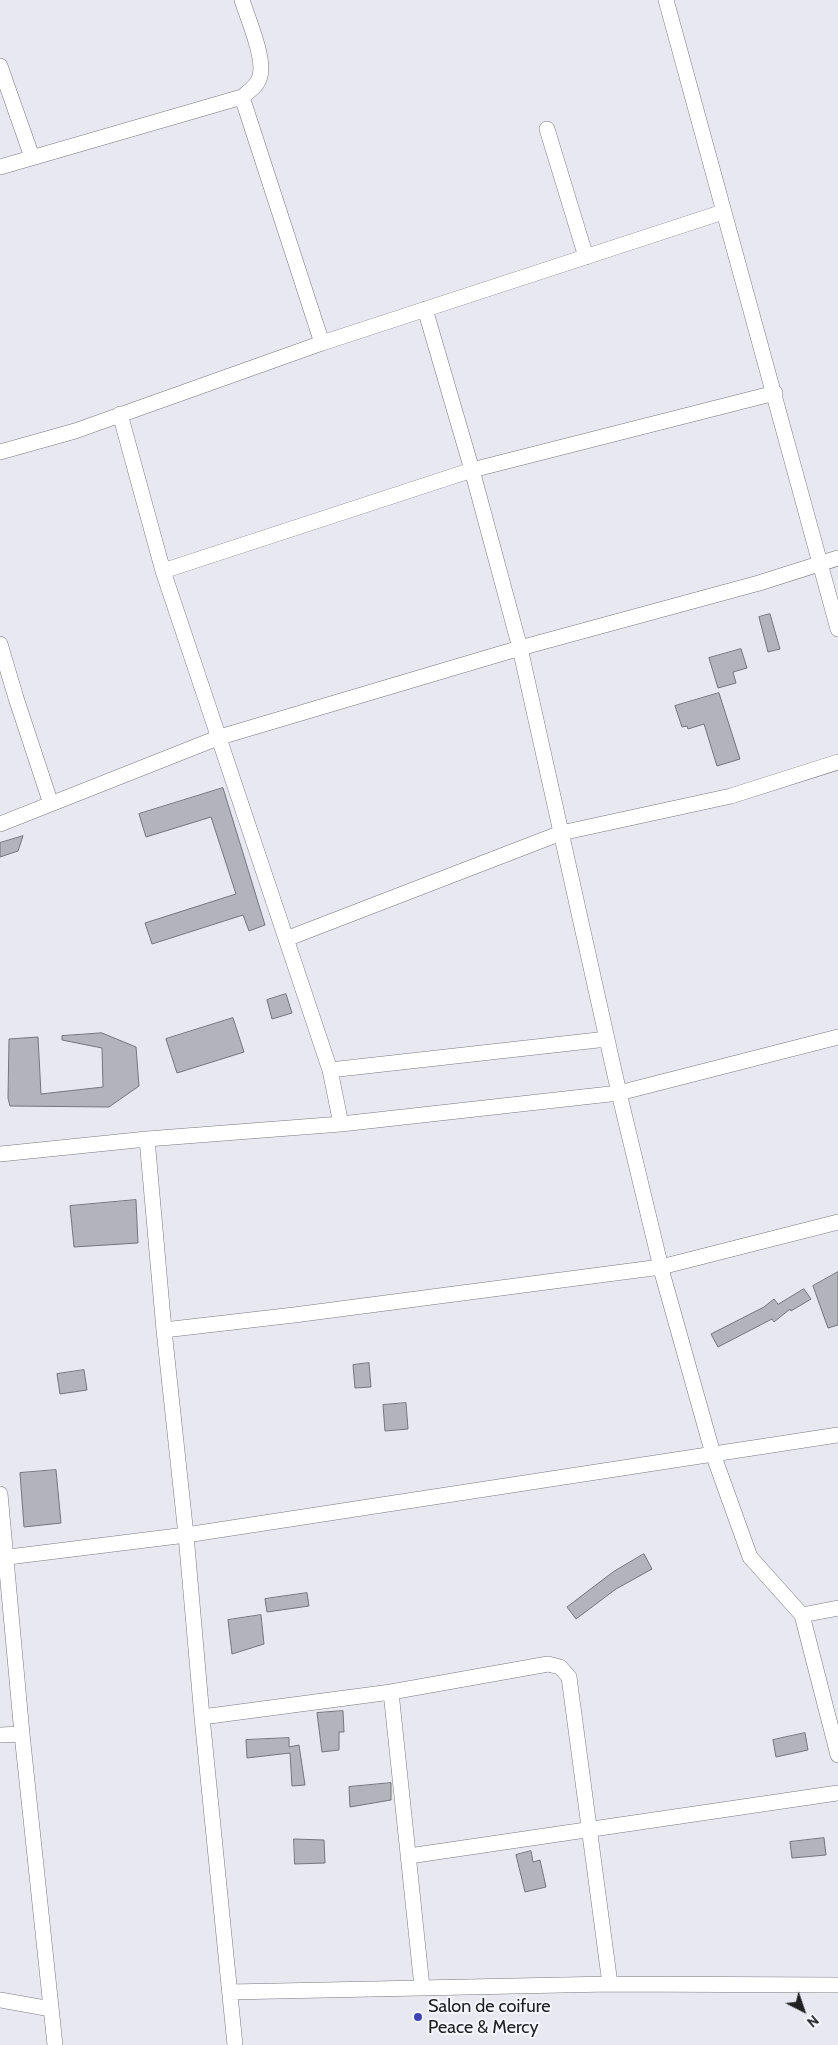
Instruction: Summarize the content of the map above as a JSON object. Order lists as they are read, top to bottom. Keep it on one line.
{"places":["Salon de coifure Peace & Mercy"],"north":"bottom right"}
